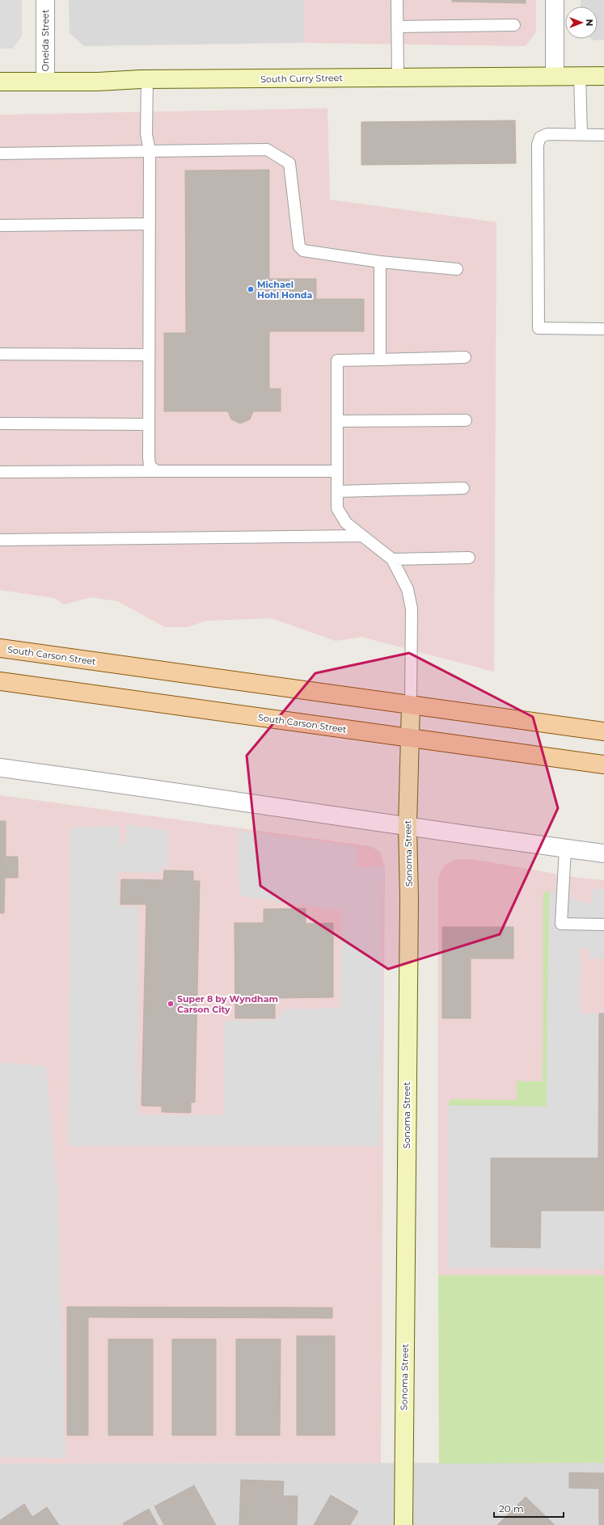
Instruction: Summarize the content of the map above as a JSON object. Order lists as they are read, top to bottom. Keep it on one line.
{"streets":{"main road":["South Carson Street"],"street":["Oneida Street","South Curry Street","Sonoma Street"]},"crossings":[["Oneida Street","South Curry Street"],["South Carson Street","Sonoma Street"]],"places":["Michael Hohl Honda","Super 8 by Wyndham Carson City"],"scale_bar":"20 m","north":"right"}
